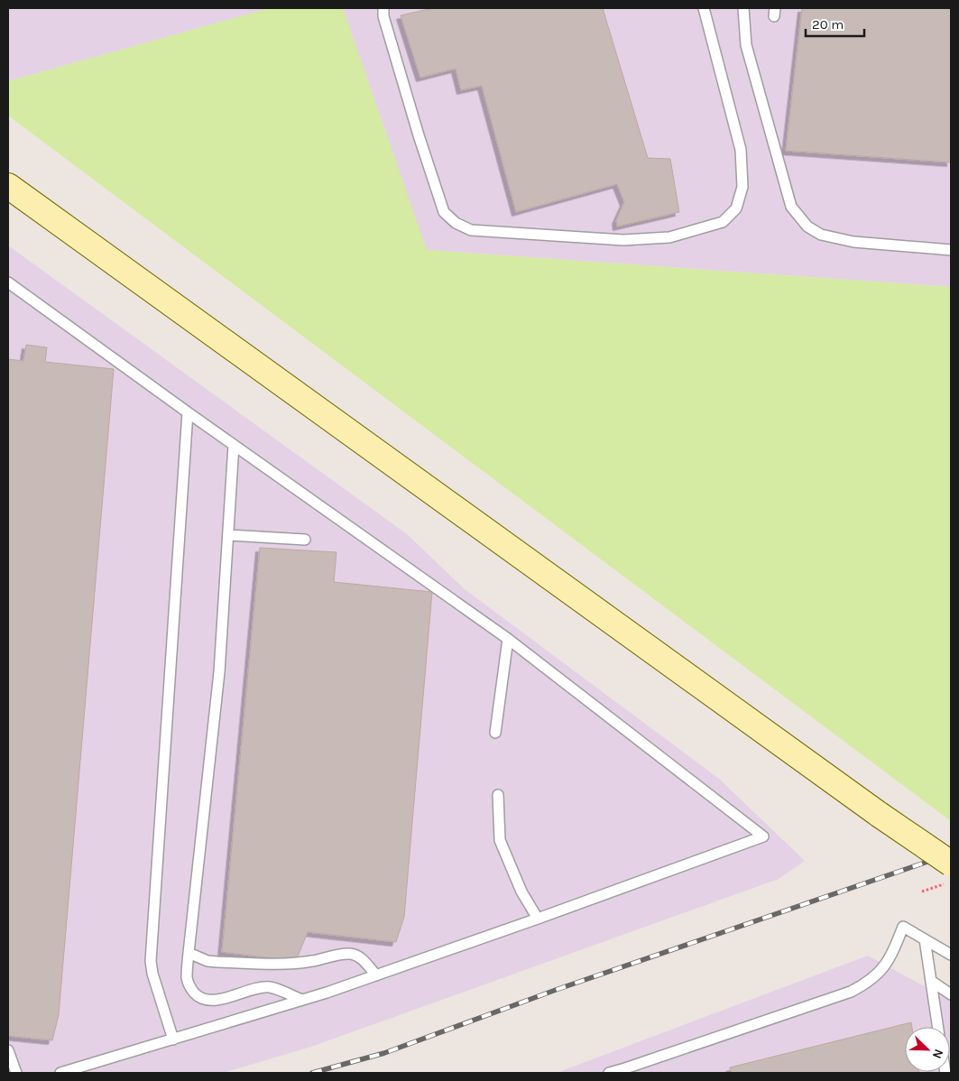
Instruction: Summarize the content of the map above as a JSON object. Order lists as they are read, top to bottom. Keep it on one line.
{"scale_bar":"20 m","north":"bottom right"}
